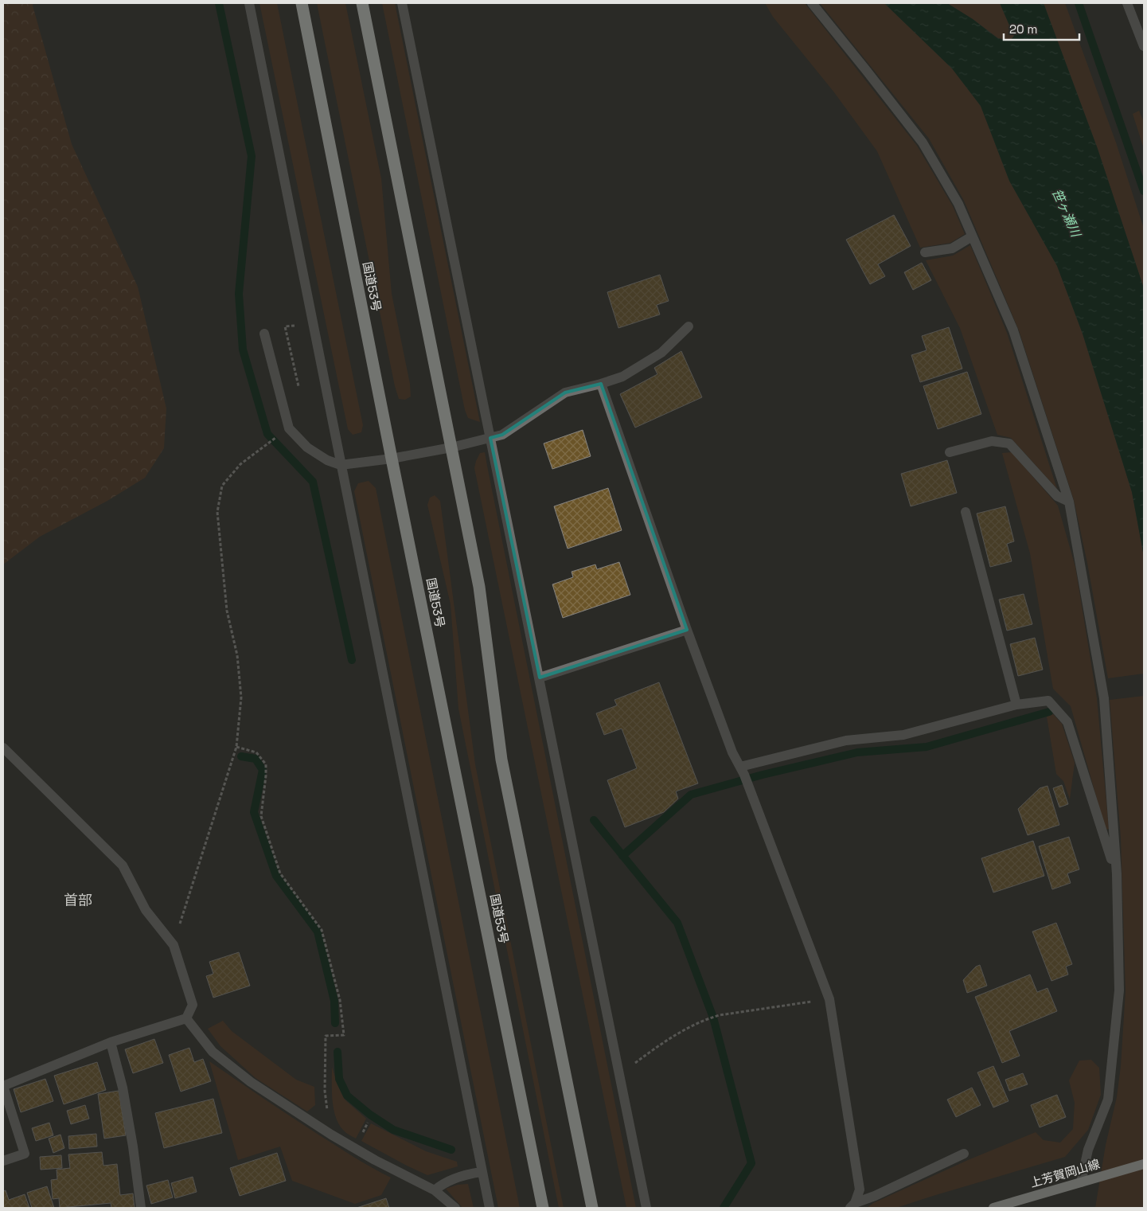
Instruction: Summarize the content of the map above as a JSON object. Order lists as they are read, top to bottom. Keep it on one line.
{"streets":{"highway":["国道53号"],"main road":["上芳賀岡山線"]},"districts":["首部"],"water":["笹ヶ瀬川"],"scale_bar":"20 m"}
